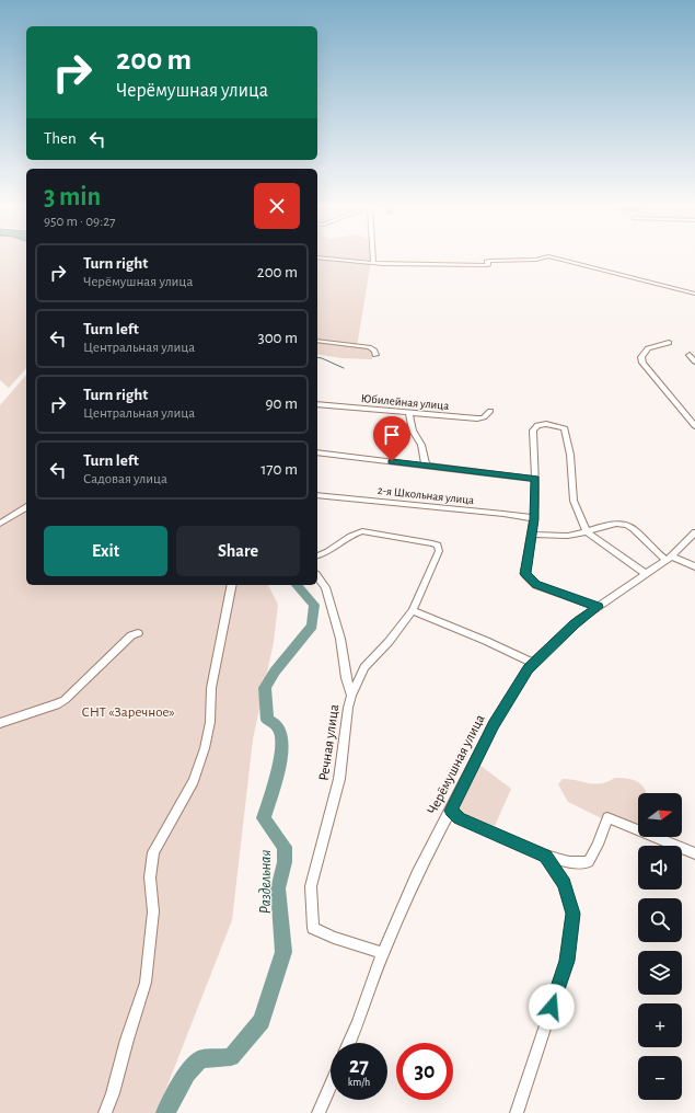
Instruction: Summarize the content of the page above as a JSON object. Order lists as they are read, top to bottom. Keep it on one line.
{"streets":{"street":["Юбилейная улица","2-я Школьная улица","Речная улица","Черёмушная улица"]},"crossings":[["Речная улица","Черёмушная улица"]],"water":["Раздельная"],"parks":["СНТ «Заречное»"],"north":"right","page":{"turn":["200 m","Черёмушная улица"],"then":"Then","heading":["3 min","950 m · 09:27"],"list":[{"name":"Turn right","note":"Черёмушная улица","value":"200 m"},{"name":"Turn left","note":"Центральная улица","value":"300 m"},{"name":"Turn right","note":"Центральная улица","value":"90 m"},{"name":"Turn left","note":"Садовая улица","value":"170 m"}],"buttons":["Exit","Share"],"map_buttons":["+","−"],"speed":"27 km/h","limit":"30"}}
